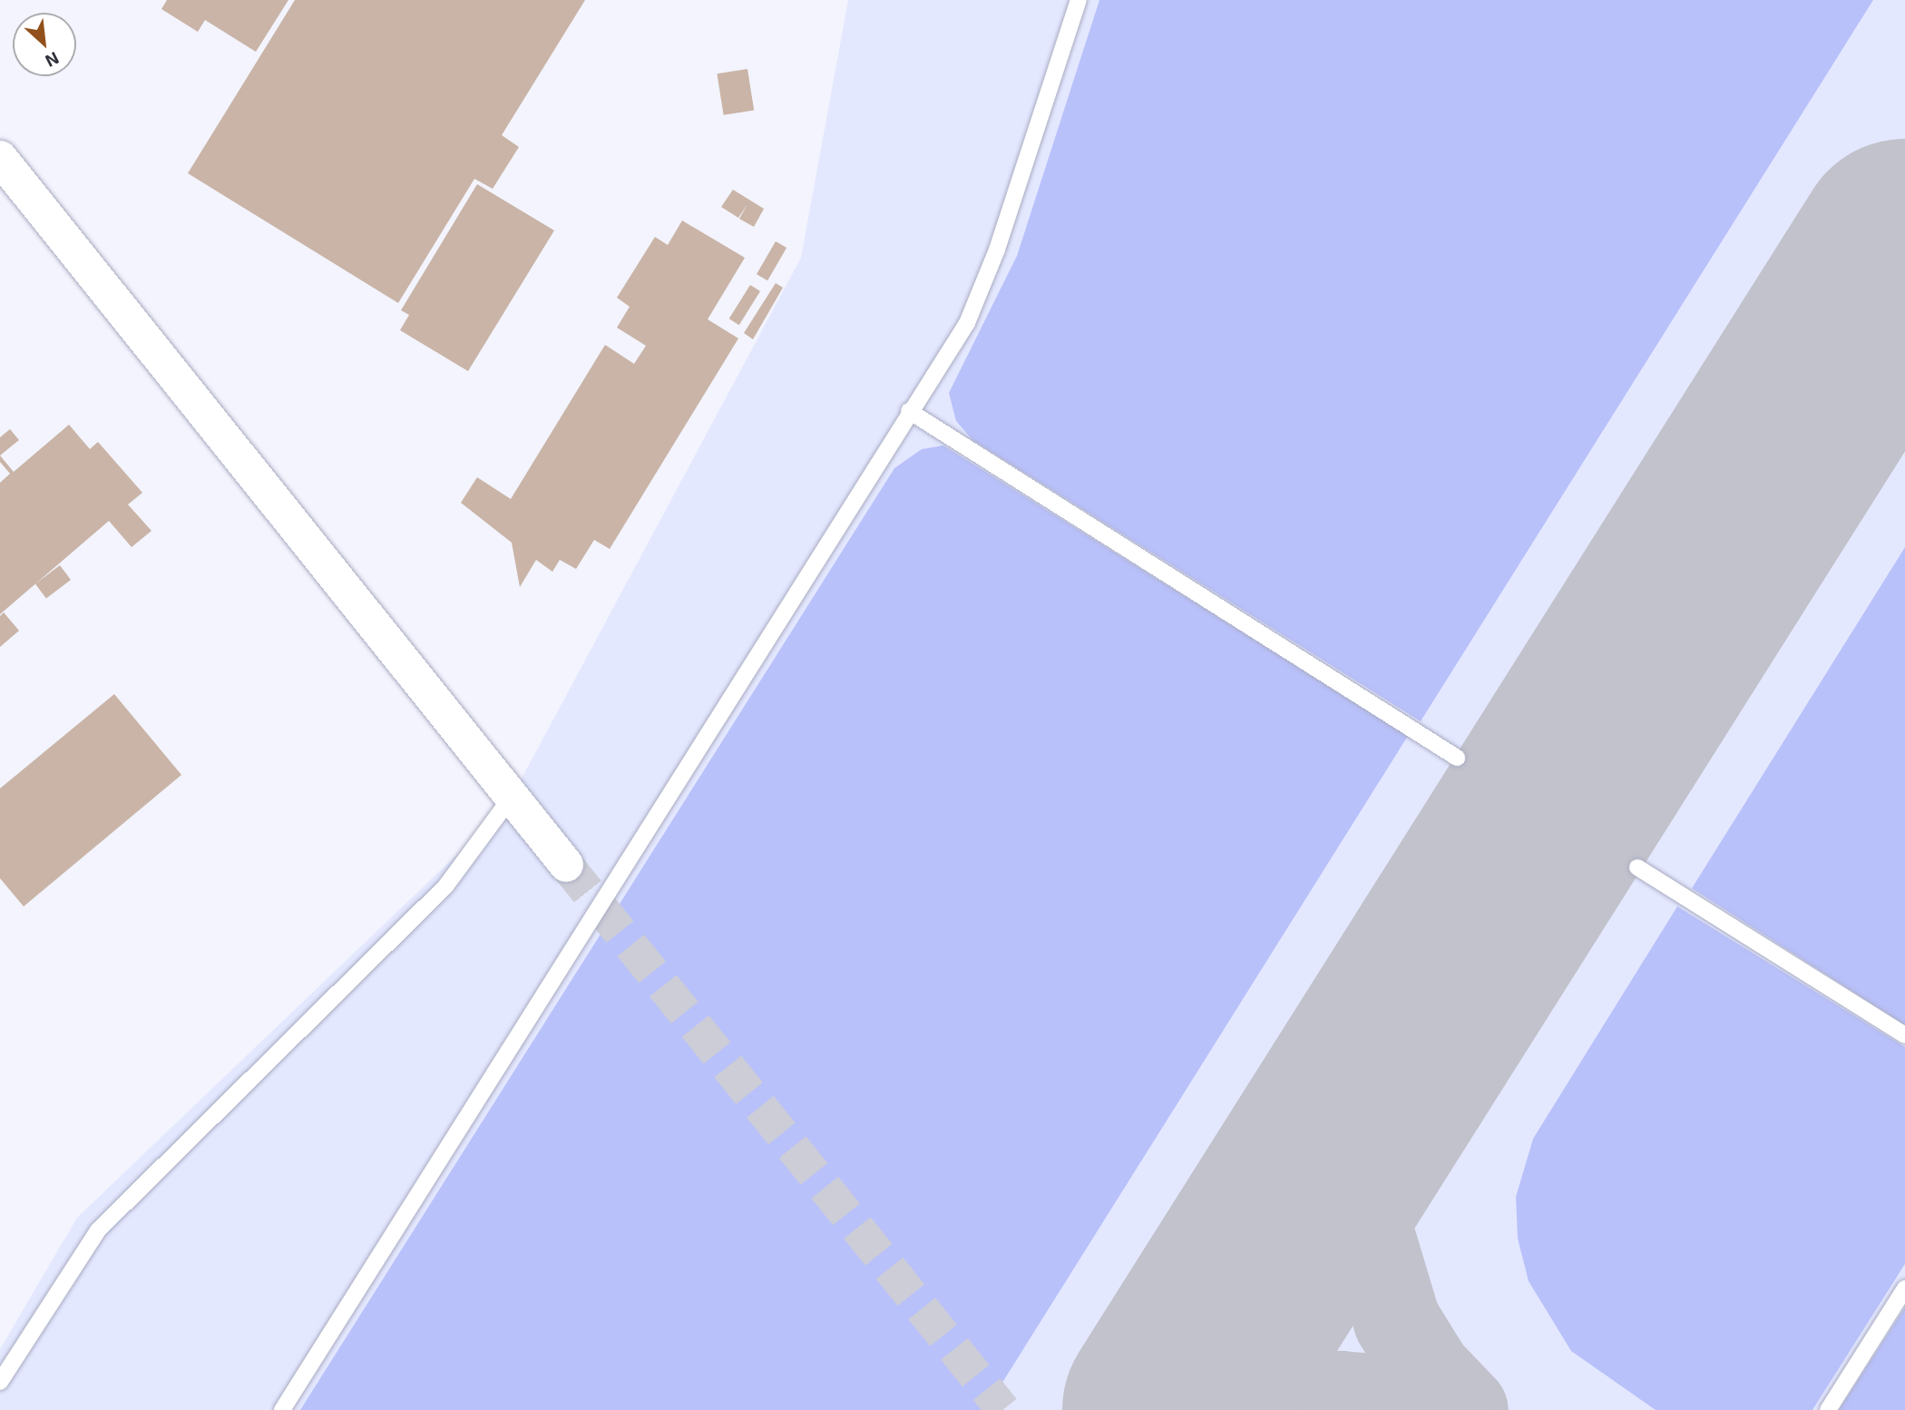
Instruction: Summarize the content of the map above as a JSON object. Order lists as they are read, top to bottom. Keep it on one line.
{"north":"bottom right"}
